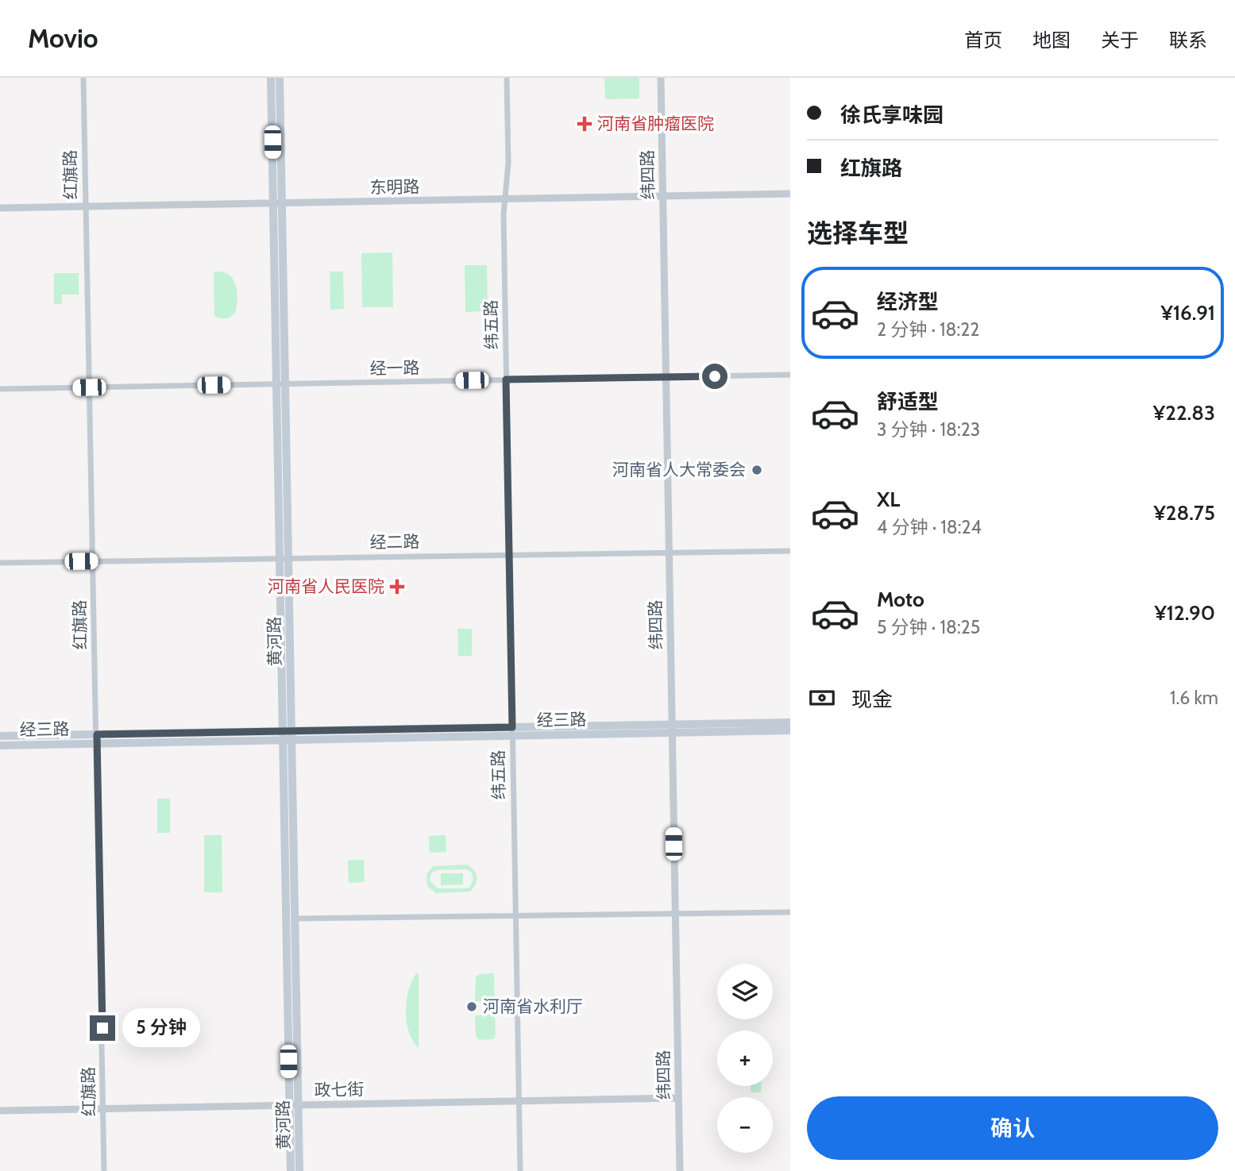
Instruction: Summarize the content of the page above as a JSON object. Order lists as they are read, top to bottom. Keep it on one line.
{"streets":{"main road":["黄河路","经三路"],"street":["红旗路","纬四路","东明路","纬五路","经一路","经二路","政七街"]},"crossings":[["红旗路","东明路"],["红旗路","经一路"],["红旗路","经二路"],["红旗路","经三路"],["红旗路","政七街"],["纬四路","东明路"],["纬四路","经一路"],["纬四路","经二路"],["纬四路","经三路"],["纬四路","政七街"],["东明路","纬五路"],["东明路","黄河路"],["纬五路","经一路"],["纬五路","经二路"],["纬五路","经三路"],["纬五路","政七街"],["经一路","黄河路"],["经二路","黄河路"],["黄河路","经三路"],["黄河路","政七街"]],"places":{"health":["河南省肿瘤医院","河南省人民医院"],"other":["河南省人大常委会","河南省水利厅"]},"page":{"header":"Movio","nav":["首页","地图","关于","联系"],"banner":["徐氏享味园","红旗路"],"heading":"选择车型","list":[{"name":"经济型","note":"2 分钟 · 18:22","value":"¥16.91"},{"name":"舒适型","note":"3 分钟 · 18:23","value":"¥22.83"},{"name":"XL","note":"4 分钟 · 18:24","value":"¥28.75"},{"name":"Moto","note":"5 分钟 · 18:25","value":"¥12.90"}],"pay":["现金","1.6 km"],"map_buttons":["+","−"],"bubble":"5 分钟","buttons":"确认"}}
